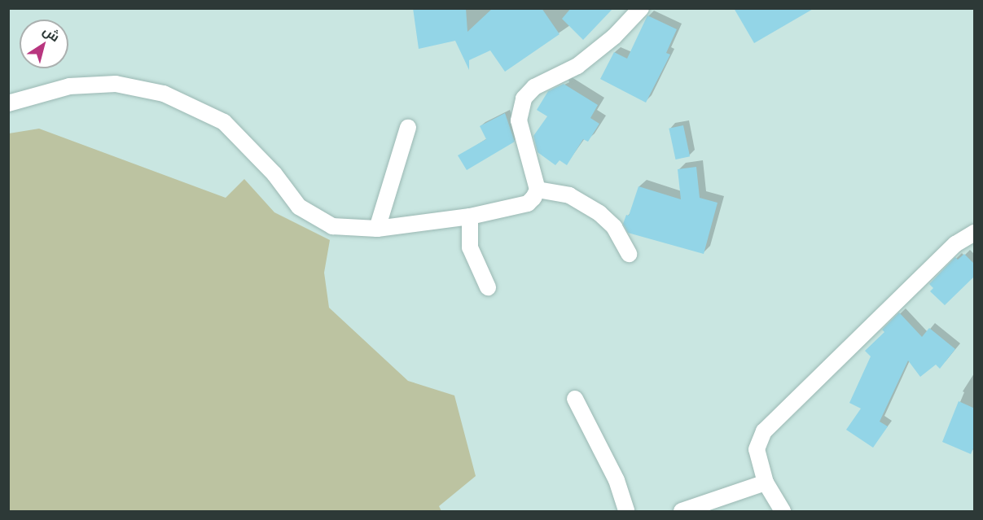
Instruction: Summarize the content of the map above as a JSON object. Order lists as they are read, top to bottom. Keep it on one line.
{"north":"top right"}
